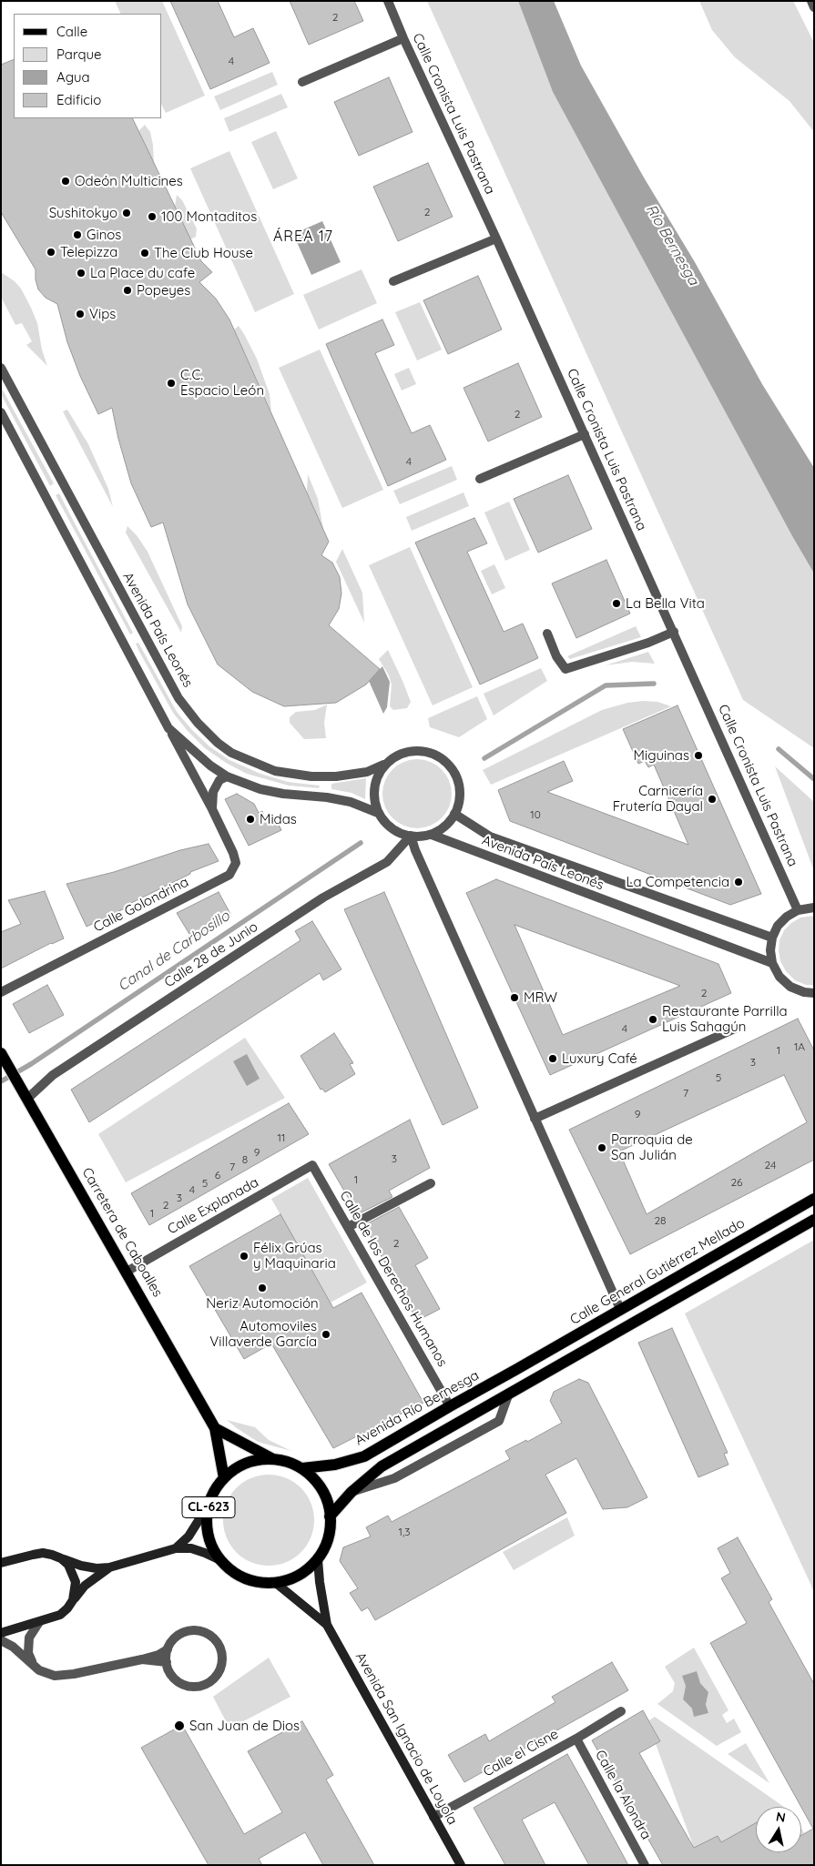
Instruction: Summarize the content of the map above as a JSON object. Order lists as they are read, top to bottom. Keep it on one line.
{"streets":{"main road":["Carretera de Caboalles","Calle General Gutiérrez Mellado","Avenida Río Bernesga","CL-623","Avenida San Ignacio de Loyola"],"street":["Calle Cronista Luis Pastrana","Avenida País Leonés","Calle Golondrina","Calle 28 de Junio","Calle Explanada","Calle de los Derechos Humanos","Calle el Cisne","Calle la Alondra"]},"crossings":[["Avenida País Leonés","Calle 28 de Junio"],["Calle 28 de Junio","Carretera de Caboalles"],["Calle Explanada","Carretera de Caboalles"],["Calle Explanada","Calle de los Derechos Humanos"],["Carretera de Caboalles","Avenida Río Bernesga"],["Carretera de Caboalles","CL-623"],["Calle General Gutiérrez Mellado","Avenida Río Bernesga"],["Calle de los Derechos Humanos","Avenida Río Bernesga"],["Avenida Río Bernesga","CL-623"],["Avenida San Ignacio de Loyola","Calle el Cisne"],["Calle el Cisne","Calle la Alondra"]],"districts":["ÁREA 17"],"water":["Río Bernesga","Canal de Carbosillo"],"places":["Odeón Multicines","Sushitokyo","100 Montaditos","Ginos","Telepizza","The Club House","La Place du cafe","Popeyes","Vips","C.C. Espacio León","La Bella Vita","Miguinas","Carnicería Frutería Dayal","Midas","La Competencia","MRW","Restaurante Parrilla Luis Sahagún","Luxury Café","Parroquia de San Julián","Félix Grúas y Maquinaria","Neriz Automoción","Automoviles Villaverde García","San Juan de Dios"],"house_numbers":["2","4","2","2","4","10","2","4","1A","1","3","5","7","9","11","9","3","8","24","7","6","1","26","5","4","3","2","1","28","2","1,3"],"legend":["Calle","Parque","Agua","Edificio"],"north":"top"}
